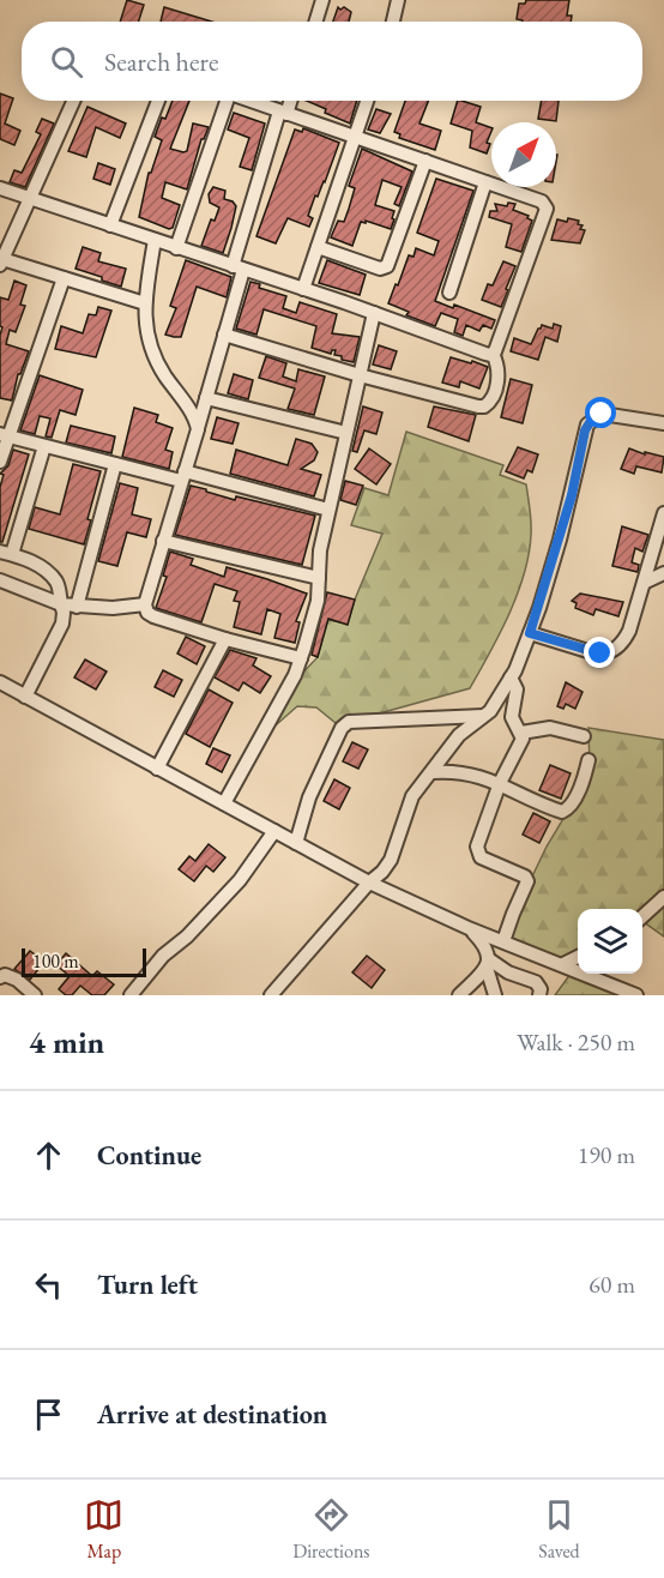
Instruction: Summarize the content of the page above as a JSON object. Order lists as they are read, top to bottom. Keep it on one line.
{"scale_bar":"100 m","north":"top right","page":{"search":"Search here","scale":"100 m","heading":["4 min","Walk · 250 m"],"list":[["Continue","190 m"],["Turn left","60 m"],"Arrive at destination"],"nav":["Map","Directions","Saved"]}}
